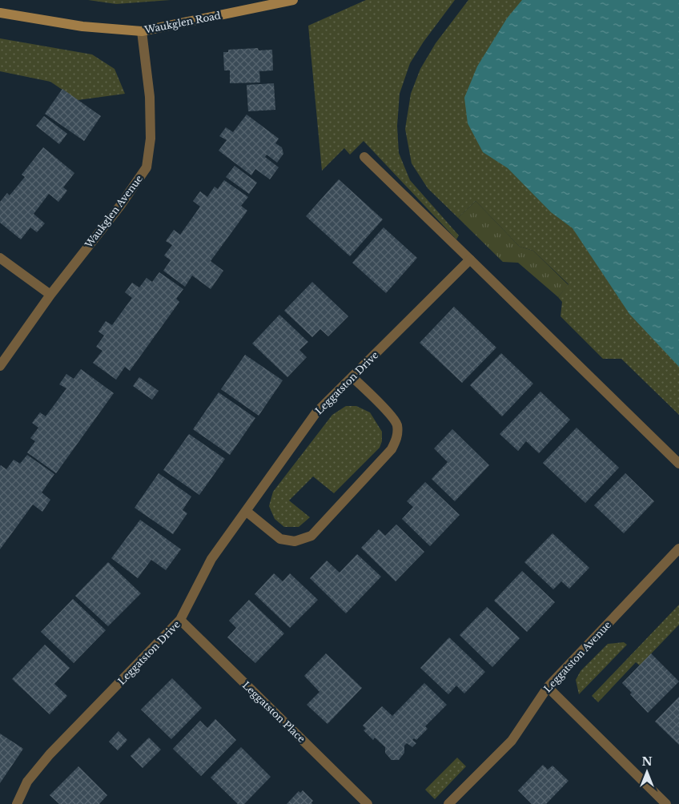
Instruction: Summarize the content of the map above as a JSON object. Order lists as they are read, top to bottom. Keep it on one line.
{"streets":{"street":["Waukglen Road","Waukglen Avenue","Leggatston Drive","Leggatston Avenue","Leggatston Place"]},"crossings":[["Waukglen Road","Waukglen Avenue"],["Leggatston Drive","Leggatston Place"]],"north":"top"}
